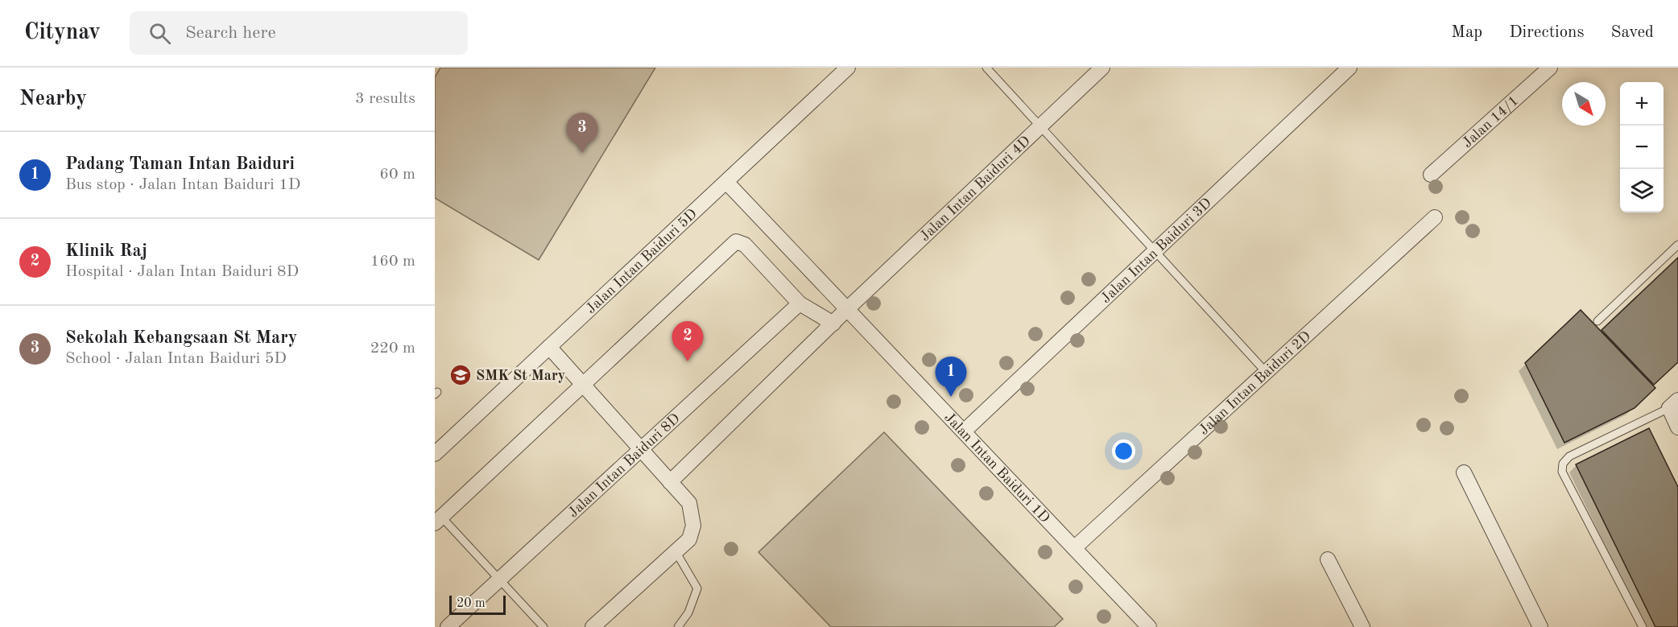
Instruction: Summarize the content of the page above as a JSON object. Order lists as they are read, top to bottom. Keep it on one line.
{"streets":{"street":["Jalan 14/1","Jalan Intan Baiduri 4D","Jalan Intan Baiduri 3D","Jalan Intan Baiduri 5D","Jalan Intan Baiduri 2D","Jalan Intan Baiduri 8D","Jalan Intan Baiduri 1D"]},"crossings":[["Jalan Intan Baiduri 4D","Jalan Intan Baiduri 1D"],["Jalan Intan Baiduri 3D","Jalan Intan Baiduri 1D"],["Jalan Intan Baiduri 5D","Jalan Intan Baiduri 1D"],["Jalan Intan Baiduri 2D","Jalan Intan Baiduri 1D"]],"places":{"school or university":["SMK St Mary"]},"scale_bar":"20 m","north":"bottom right","page":{"header":"Citynav","search":"Search here","nav":["Map","Directions","Saved"],"heading":["Nearby","3 results"],"map_buttons":["+","−"],"pins":["3","2","1"],"list":[{"mark":"1","name":"Padang Taman Intan Baiduri","note":"Bus stop · Jalan Intan Baiduri 1D","value":"60 m"},{"mark":"2","name":"Klinik Raj","note":"Hospital · Jalan Intan Baiduri 8D","value":"160 m"},{"mark":"3","name":"Sekolah Kebangsaan St Mary","note":"School · Jalan Intan Baiduri 5D","value":"220 m"}],"scale":"20 m"}}
